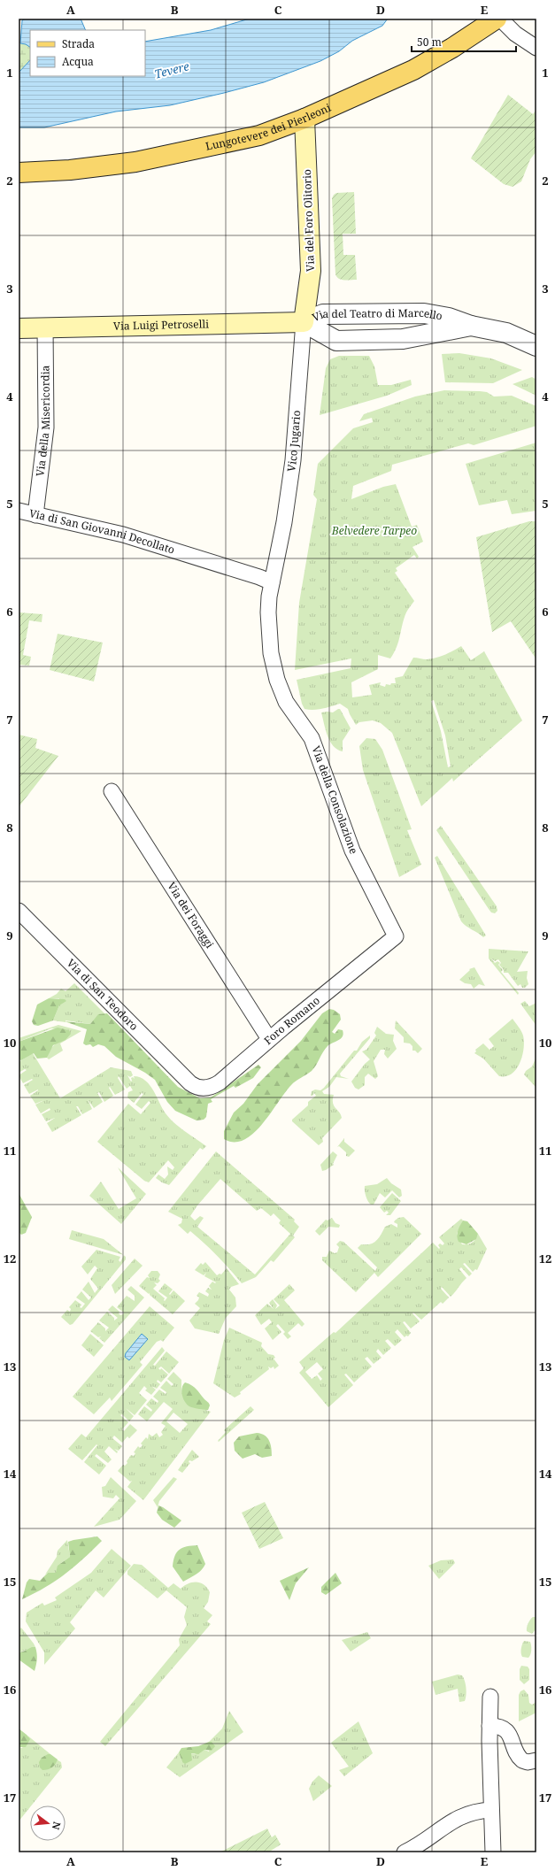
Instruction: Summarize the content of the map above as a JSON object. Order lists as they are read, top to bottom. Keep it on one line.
{"streets":{"main road":["Lungotevere dei Pierleoni","Via del Foro Olitorio","Via Luigi Petroselli"],"street":["Via del Teatro di Marcello","Via della Misericordia","Vico Jugario","Via di San Giovanni Decollato","Via della Consolazione","Via dei Foraggi","Via di San Teodoro","Foro Romano"]},"crossings":[["Lungotevere dei Pierleoni","Via del Foro Olitorio"],["Via del Foro Olitorio","Via del Teatro di Marcello"],["Via del Foro Olitorio","Via Luigi Petroselli"],["Via del Foro Olitorio","Vico Jugario"],["Via del Teatro di Marcello","Via Luigi Petroselli"],["Via del Teatro di Marcello","Vico Jugario"],["Via Luigi Petroselli","Via della Misericordia"],["Via Luigi Petroselli","Vico Jugario"],["Via della Misericordia","Via di San Giovanni Decollato"],["Vico Jugario","Via di San Giovanni Decollato"],["Vico Jugario","Via della Consolazione"],["Via di San Giovanni Decollato","Via della Consolazione"],["Via della Consolazione","Foro Romano"],["Via dei Foraggi","Foro Romano"],["Via di San Teodoro","Foro Romano"]],"water":["Tevere"],"parks":["Belvedere Tarpeo"],"legend":["Strada","Acqua"],"scale_bar":"50 m","north":"right","grid":{"columns":["A","B","C","D","E"],"rows":["1","2","3","4","5","6","7","8","9","10","11","12","13","14","15","16","17"]}}
